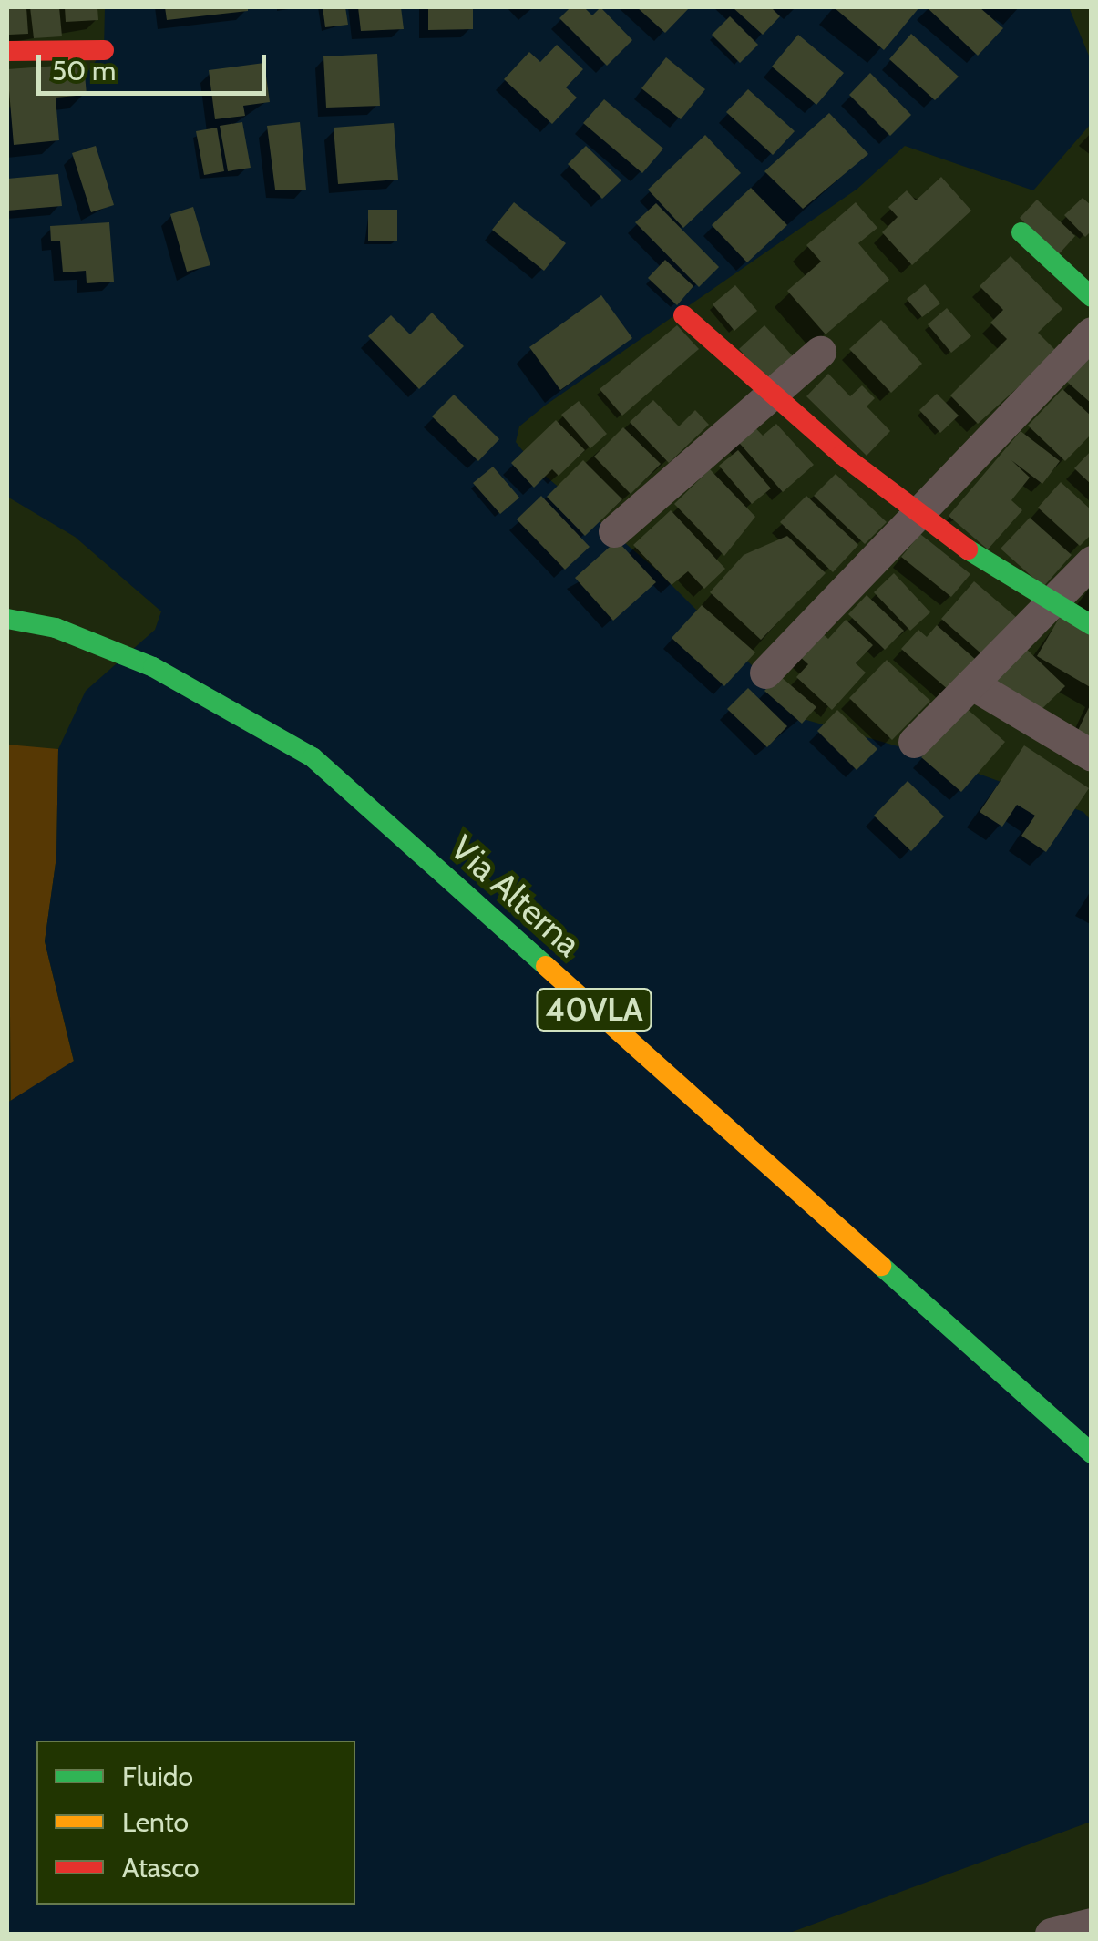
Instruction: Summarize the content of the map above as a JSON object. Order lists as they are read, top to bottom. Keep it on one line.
{"streets":{"main road":["Via Alterna","40VLA"]},"legend":["Fluido","Lento","Atasco"],"scale_bar":"50 m"}
